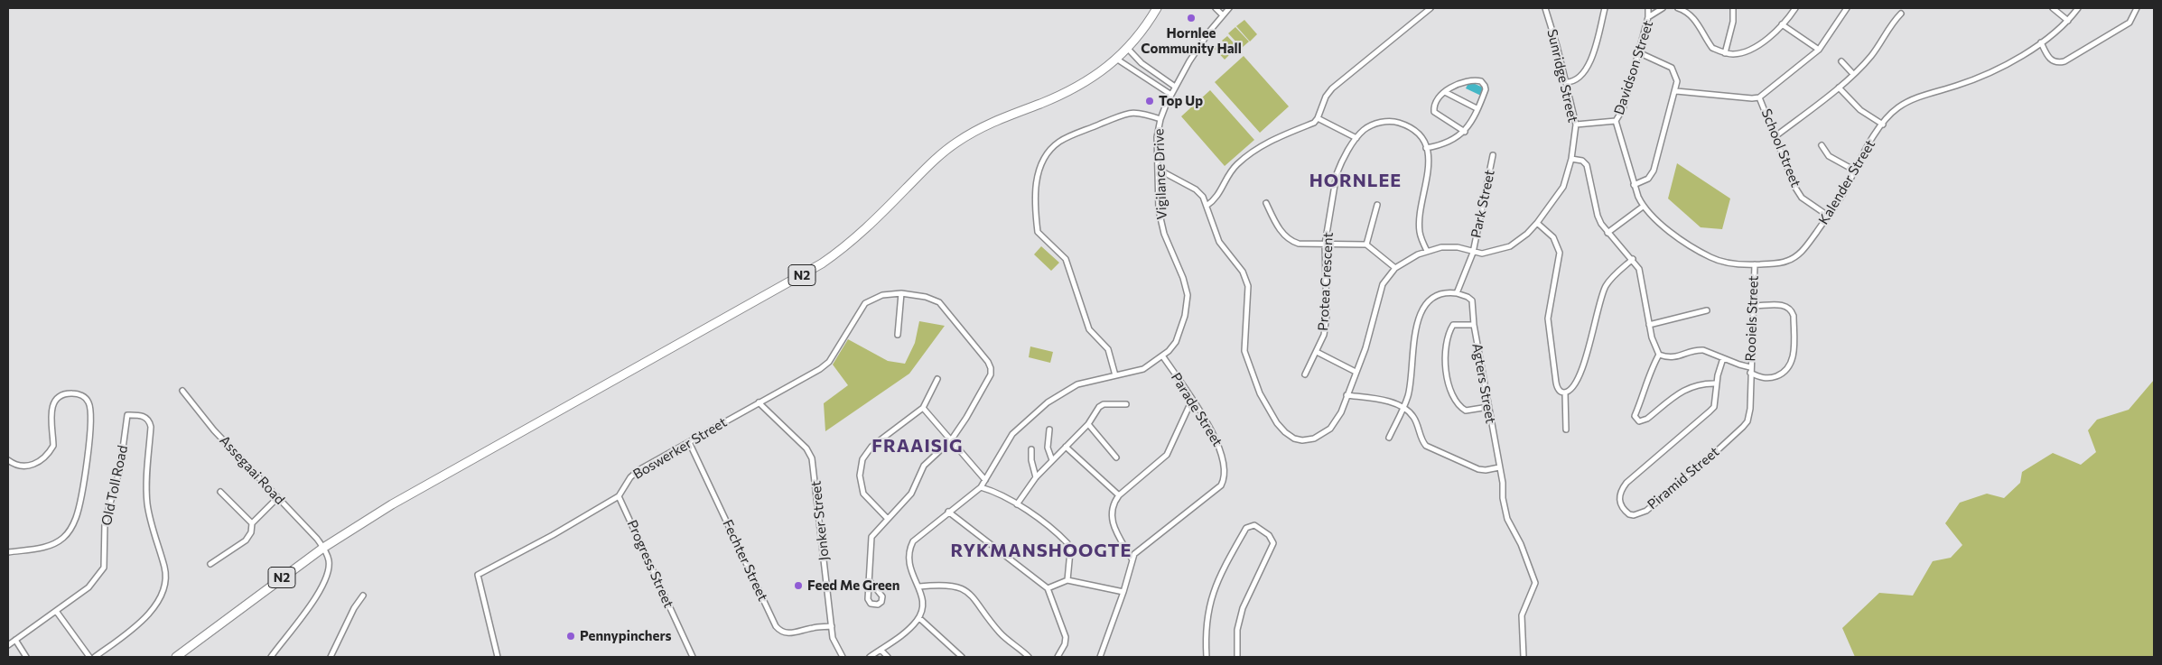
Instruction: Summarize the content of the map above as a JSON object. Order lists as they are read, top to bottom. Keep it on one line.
{"streets":{"highway":["N2"],"street":["Davidson Street","Sunridge Street","School Street","Vigilance Drive","Kalender Street","Park Street","Protea Crescent","Rooiels Street","Agters Street","Parade Street","Boswerker Street","Assegaai Road","Piramid Street","Old Toll Road","Jonker Street","Fechter Street","Progress Street"]},"crossings":[["Davidson Street","Sunridge Street"],["Davidson Street","Kalender Street"],["Sunridge Street","Park Street"],["Sunridge Street","Protea Crescent"],["School Street","Kalender Street"],["Vigilance Drive","Parade Street"],["Kalender Street","Rooiels Street"],["Park Street","Agters Street"],["N2","Assegaai Road"],["Rooiels Street","Piramid Street"],["Boswerker Street","Jonker Street"],["Boswerker Street","Fechter Street"],["Boswerker Street","Progress Street"],["Jonker Street","Fechter Street"]],"districts":["HORNLEE","FRAAISIG","RYKMANSHOOGTE"],"places":["Hornlee Community Hall","Top Up","Feed Me Green","Pennypinchers"]}
